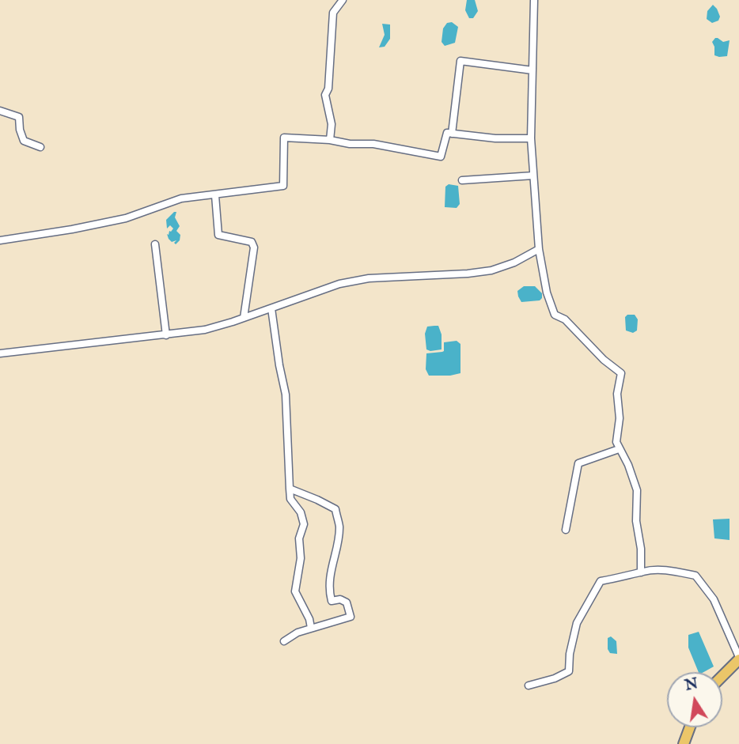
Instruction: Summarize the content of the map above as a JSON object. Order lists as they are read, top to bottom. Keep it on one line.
{"north":"top"}
